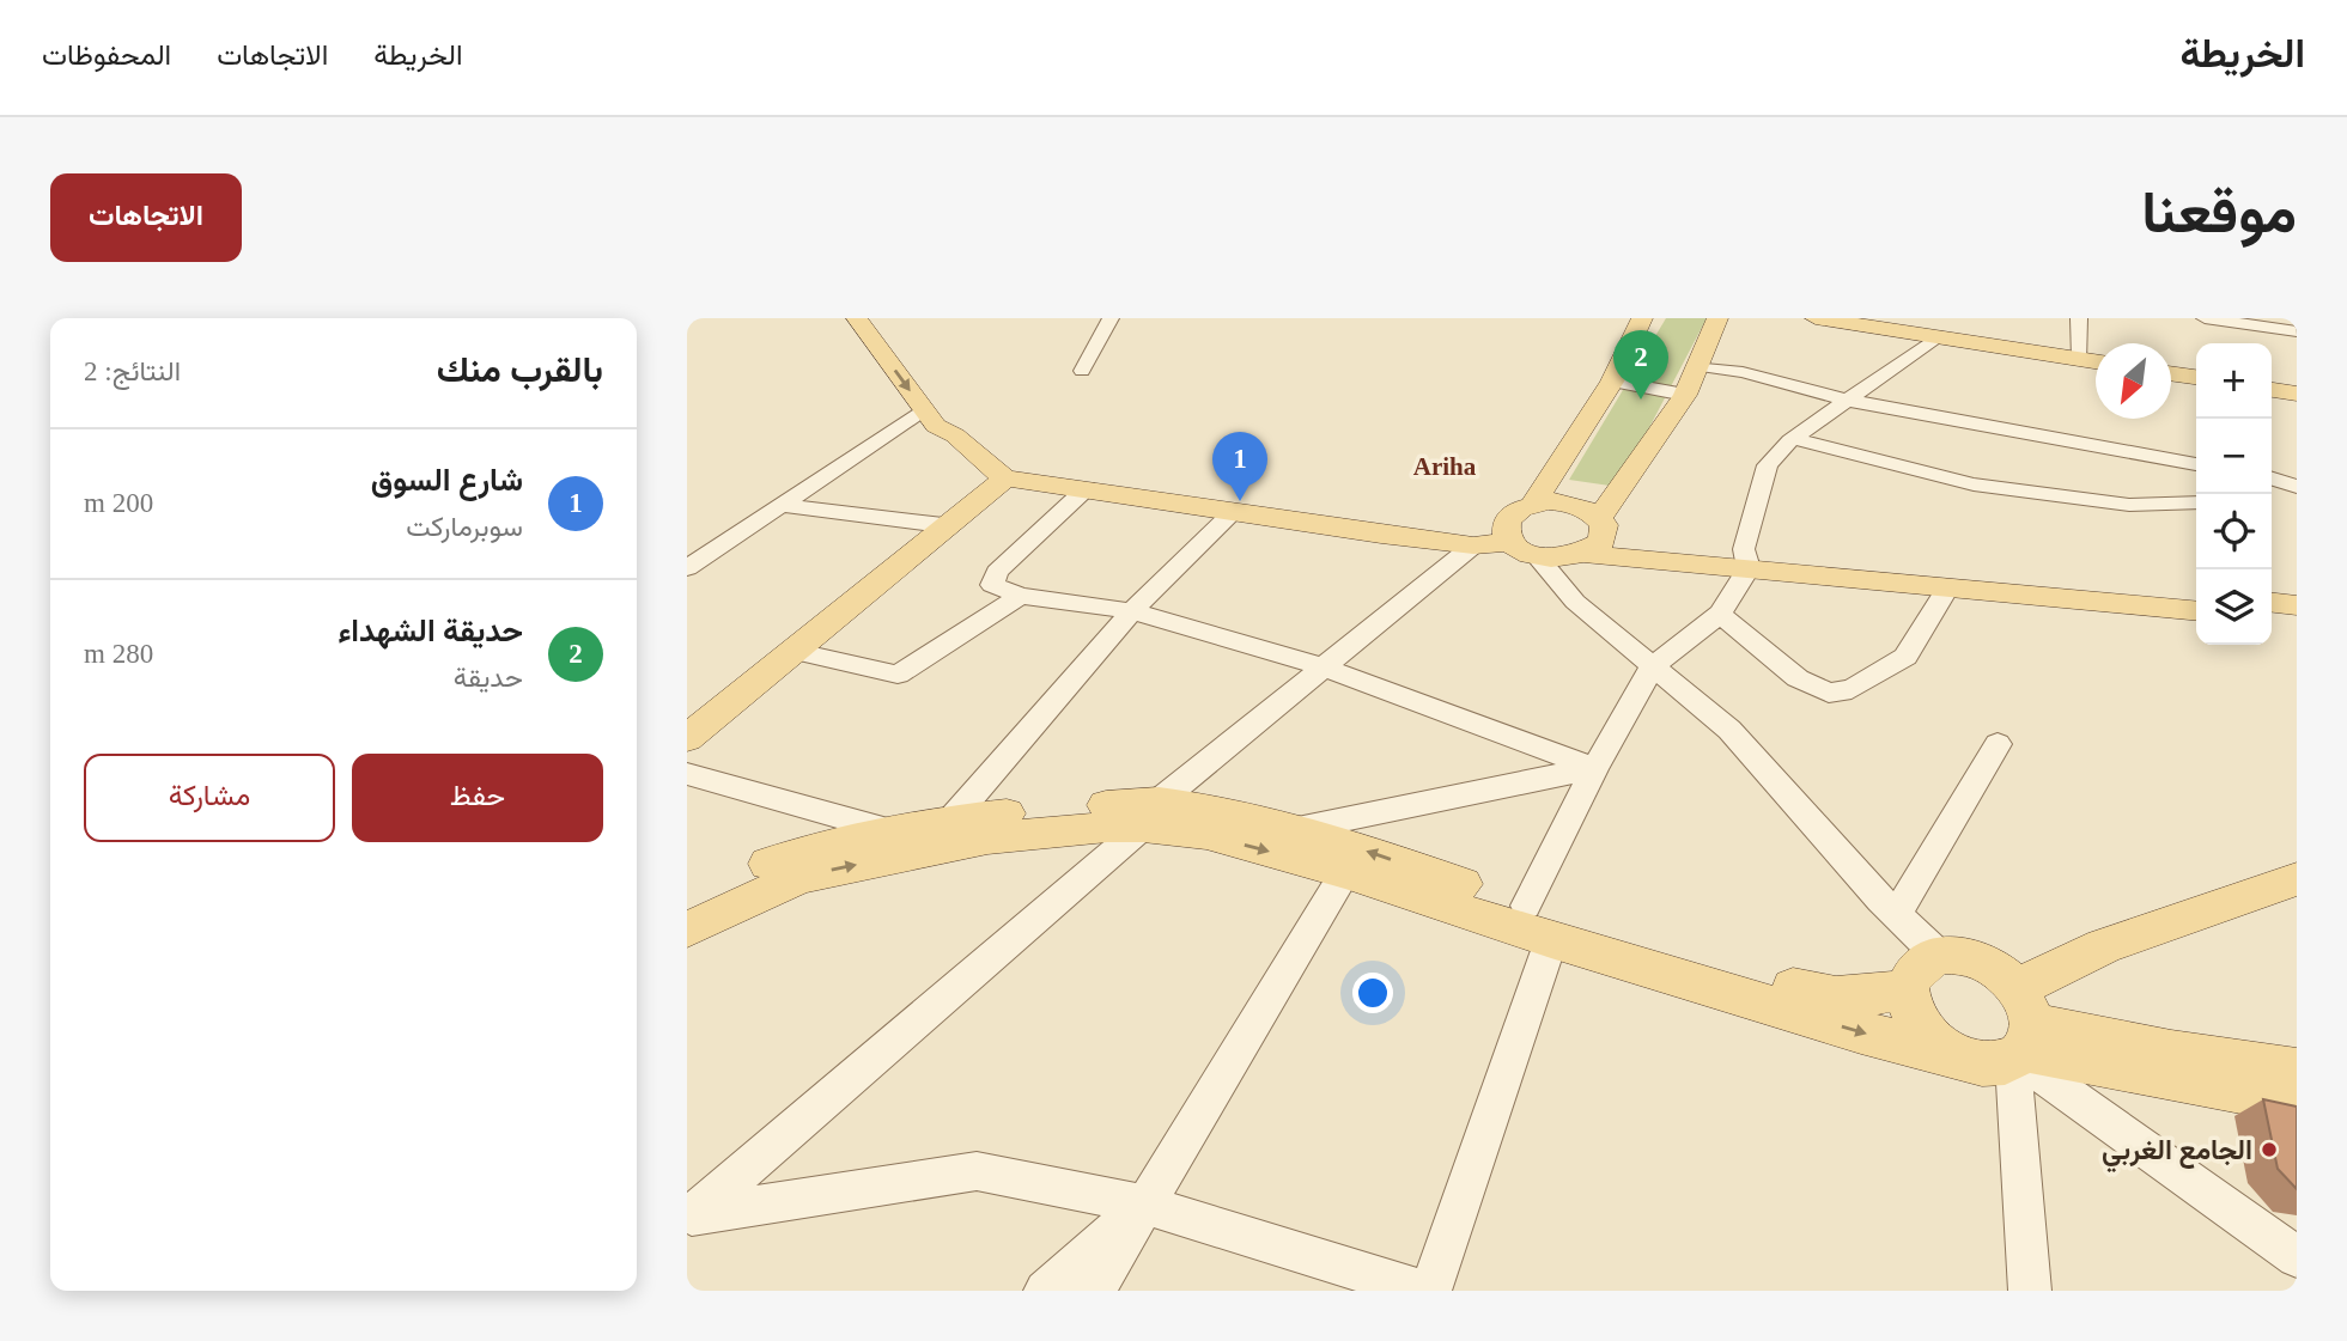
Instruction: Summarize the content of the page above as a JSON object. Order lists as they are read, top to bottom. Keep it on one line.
{"districts":["Ariha"],"places":["الجامع الغربي"],"north":"bottom left","page":{"header":"الخريطة","nav":["الخريطة","الاتجاهات","المحفوظات"],"title":"موقعنا","buttons":["الاتجاهات",["حفظ","مشاركة"]],"heading":["بالقرب منك","النتائج: 2"],"pins":["2","1"],"map_buttons":["+","−"],"list":[{"mark":"1","name":"شارع السوق","note":"سوبرماركت","value":"200 m"},{"mark":"2","name":"حديقة الشهداء","note":"حديقة","value":"280 m"}]}}
